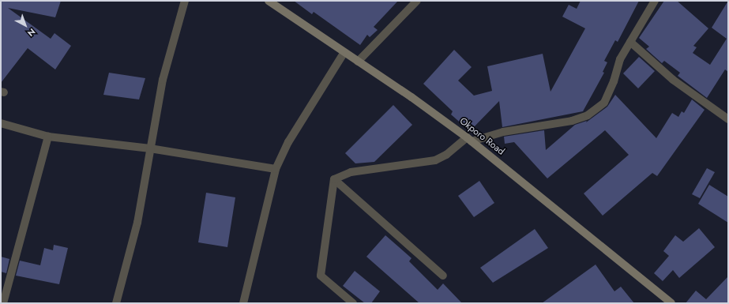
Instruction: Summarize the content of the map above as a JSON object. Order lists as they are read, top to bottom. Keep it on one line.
{"streets":{"main road":["Okporo Road"]},"north":"bottom right"}
